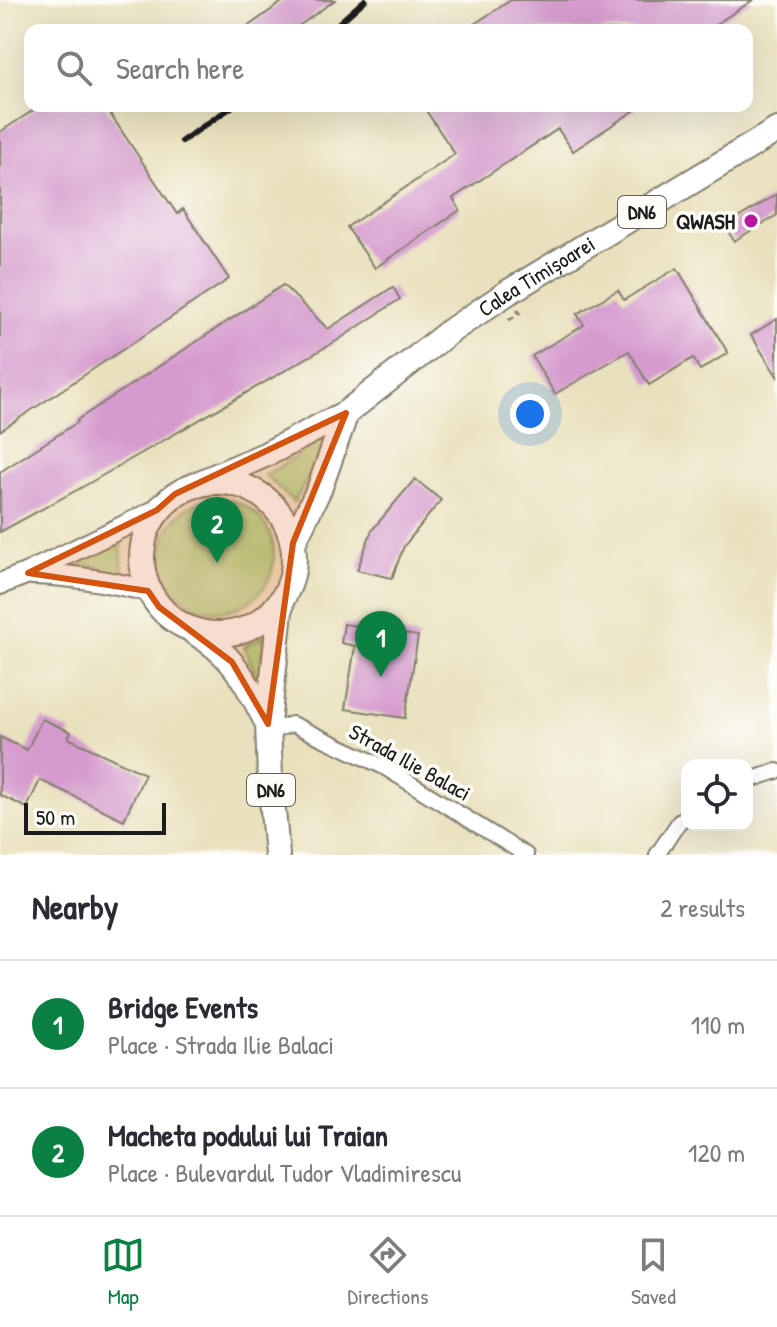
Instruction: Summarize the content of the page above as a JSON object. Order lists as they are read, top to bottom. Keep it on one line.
{"streets":{"main road":["DN6","Calea Timișoarei"],"street":["Strada Ilie Balaci"]},"crossings":[["DN6","Calea Timișoarei"],["DN6","Strada Ilie Balaci"]],"places":["QWASH"],"scale_bar":"50 m","page":{"search":"Search here","pins":["2","1"],"scale":"50 m","heading":["Nearby","2 results"],"list":[{"mark":"1","name":"Bridge Events","note":"Place · Strada Ilie Balaci","value":"110 m"},{"mark":"2","name":"Macheta podului lui Traian","note":"Place · Bulevardul Tudor Vladimirescu","value":"120 m"}],"nav":["Map","Directions","Saved"]}}
